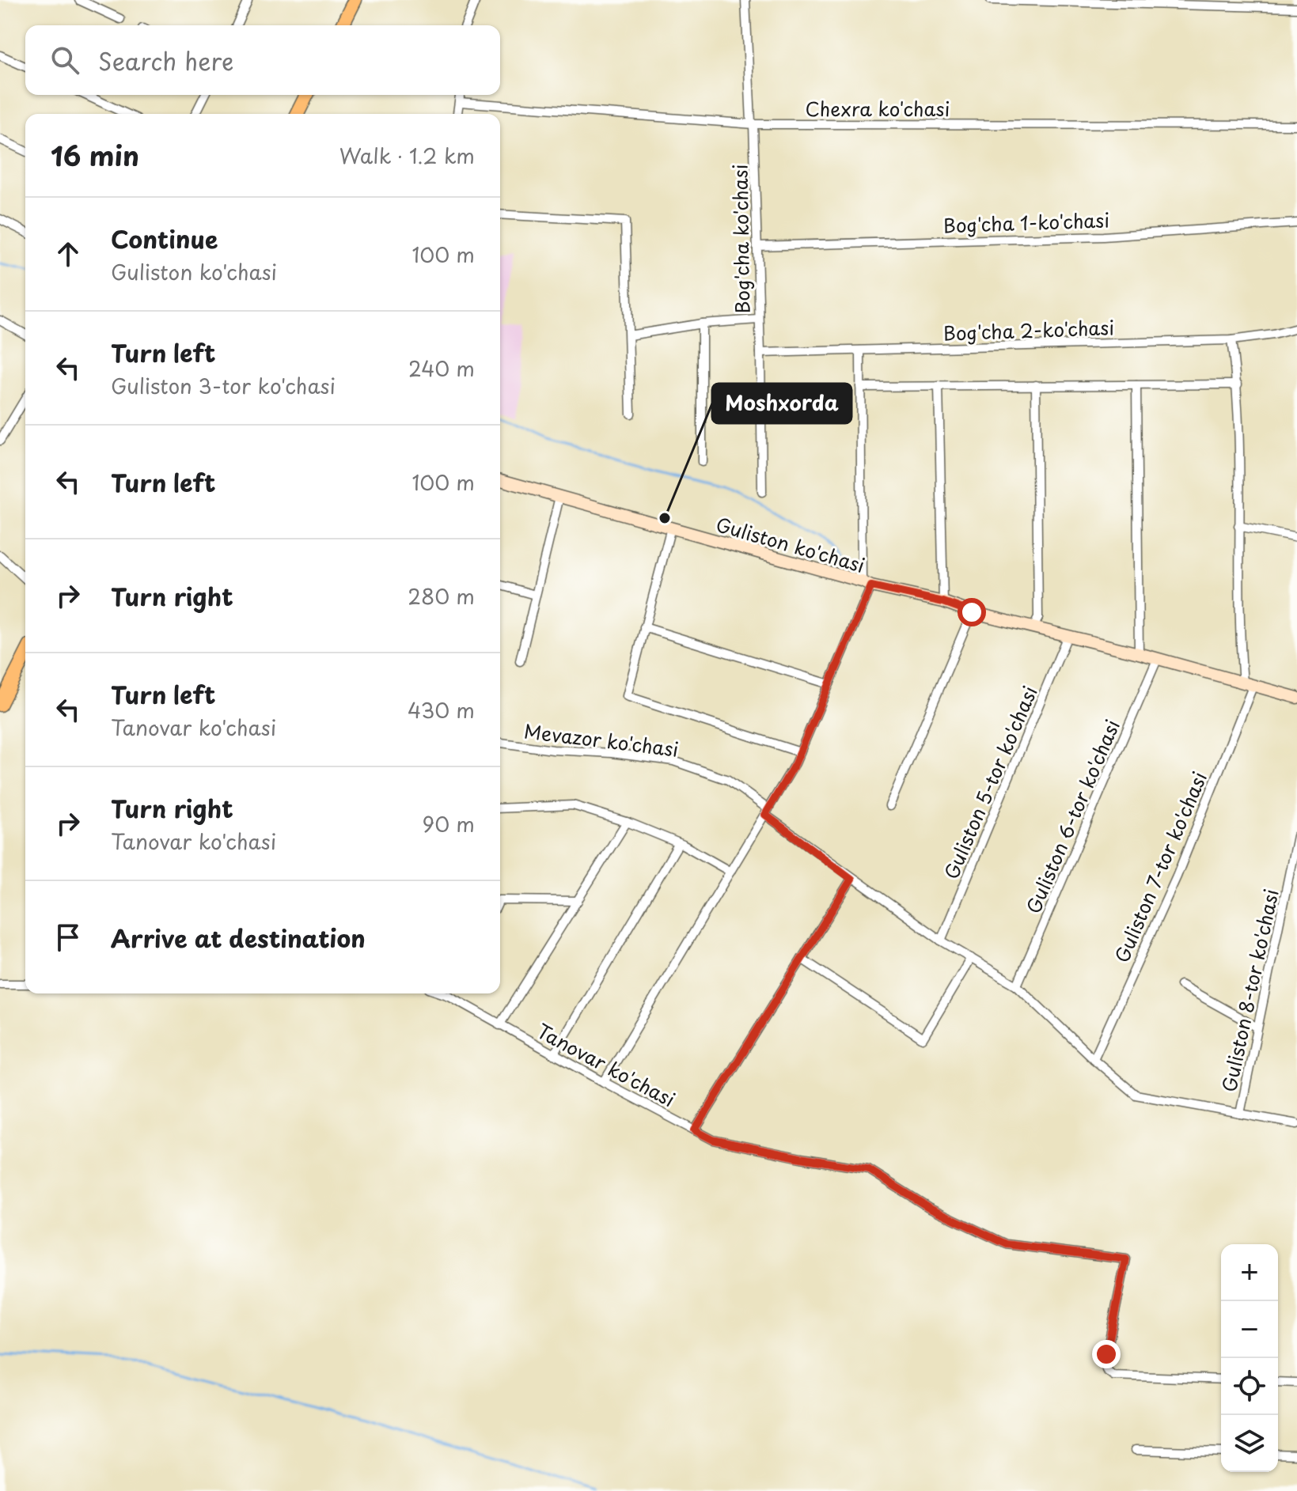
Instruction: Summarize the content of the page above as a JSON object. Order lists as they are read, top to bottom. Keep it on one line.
{"streets":{"main road":["Guliston ko'chasi"],"street":["Chexra ko'chasi","Bog'cha 1-ko'chasi","Bog'cha ko'chasi","Bog'cha 2-ko'chasi","Mevazor ko'chasi","Guliston 5-tor ko'chasi","Guliston 6-tor ko'chasi","Guliston 7-tor ko'chasi","Guliston 8-tor ko'chasi","Tanovar ko'chasi"]},"crossings":[["Chexra ko'chasi","Bog'cha ko'chasi"],["Bog'cha 1-ko'chasi","Bog'cha ko'chasi"],["Bog'cha ko'chasi","Bog'cha 2-ko'chasi"],["Guliston ko'chasi","Guliston 5-tor ko'chasi"],["Guliston ko'chasi","Guliston 6-tor ko'chasi"],["Guliston ko'chasi","Guliston 7-tor ko'chasi"],["Mevazor ko'chasi","Guliston 5-tor ko'chasi"],["Mevazor ko'chasi","Guliston 6-tor ko'chasi"],["Mevazor ko'chasi","Guliston 7-tor ko'chasi"],["Mevazor ko'chasi","Guliston 8-tor ko'chasi"]],"places":["Moshxorda"],"page":{"search":"Search here","heading":["16 min","Walk · 1.2 km"],"list":[["Continue","Guliston ko'chasi","100 m"],["Turn left","Guliston 3-tor ko'chasi","240 m"],["Turn left","100 m"],["Turn right","280 m"],["Turn left","Tanovar ko'chasi","430 m"],["Turn right","Tanovar ko'chasi","90 m"],"Arrive at destination"],"map_buttons":["+","−"]}}
